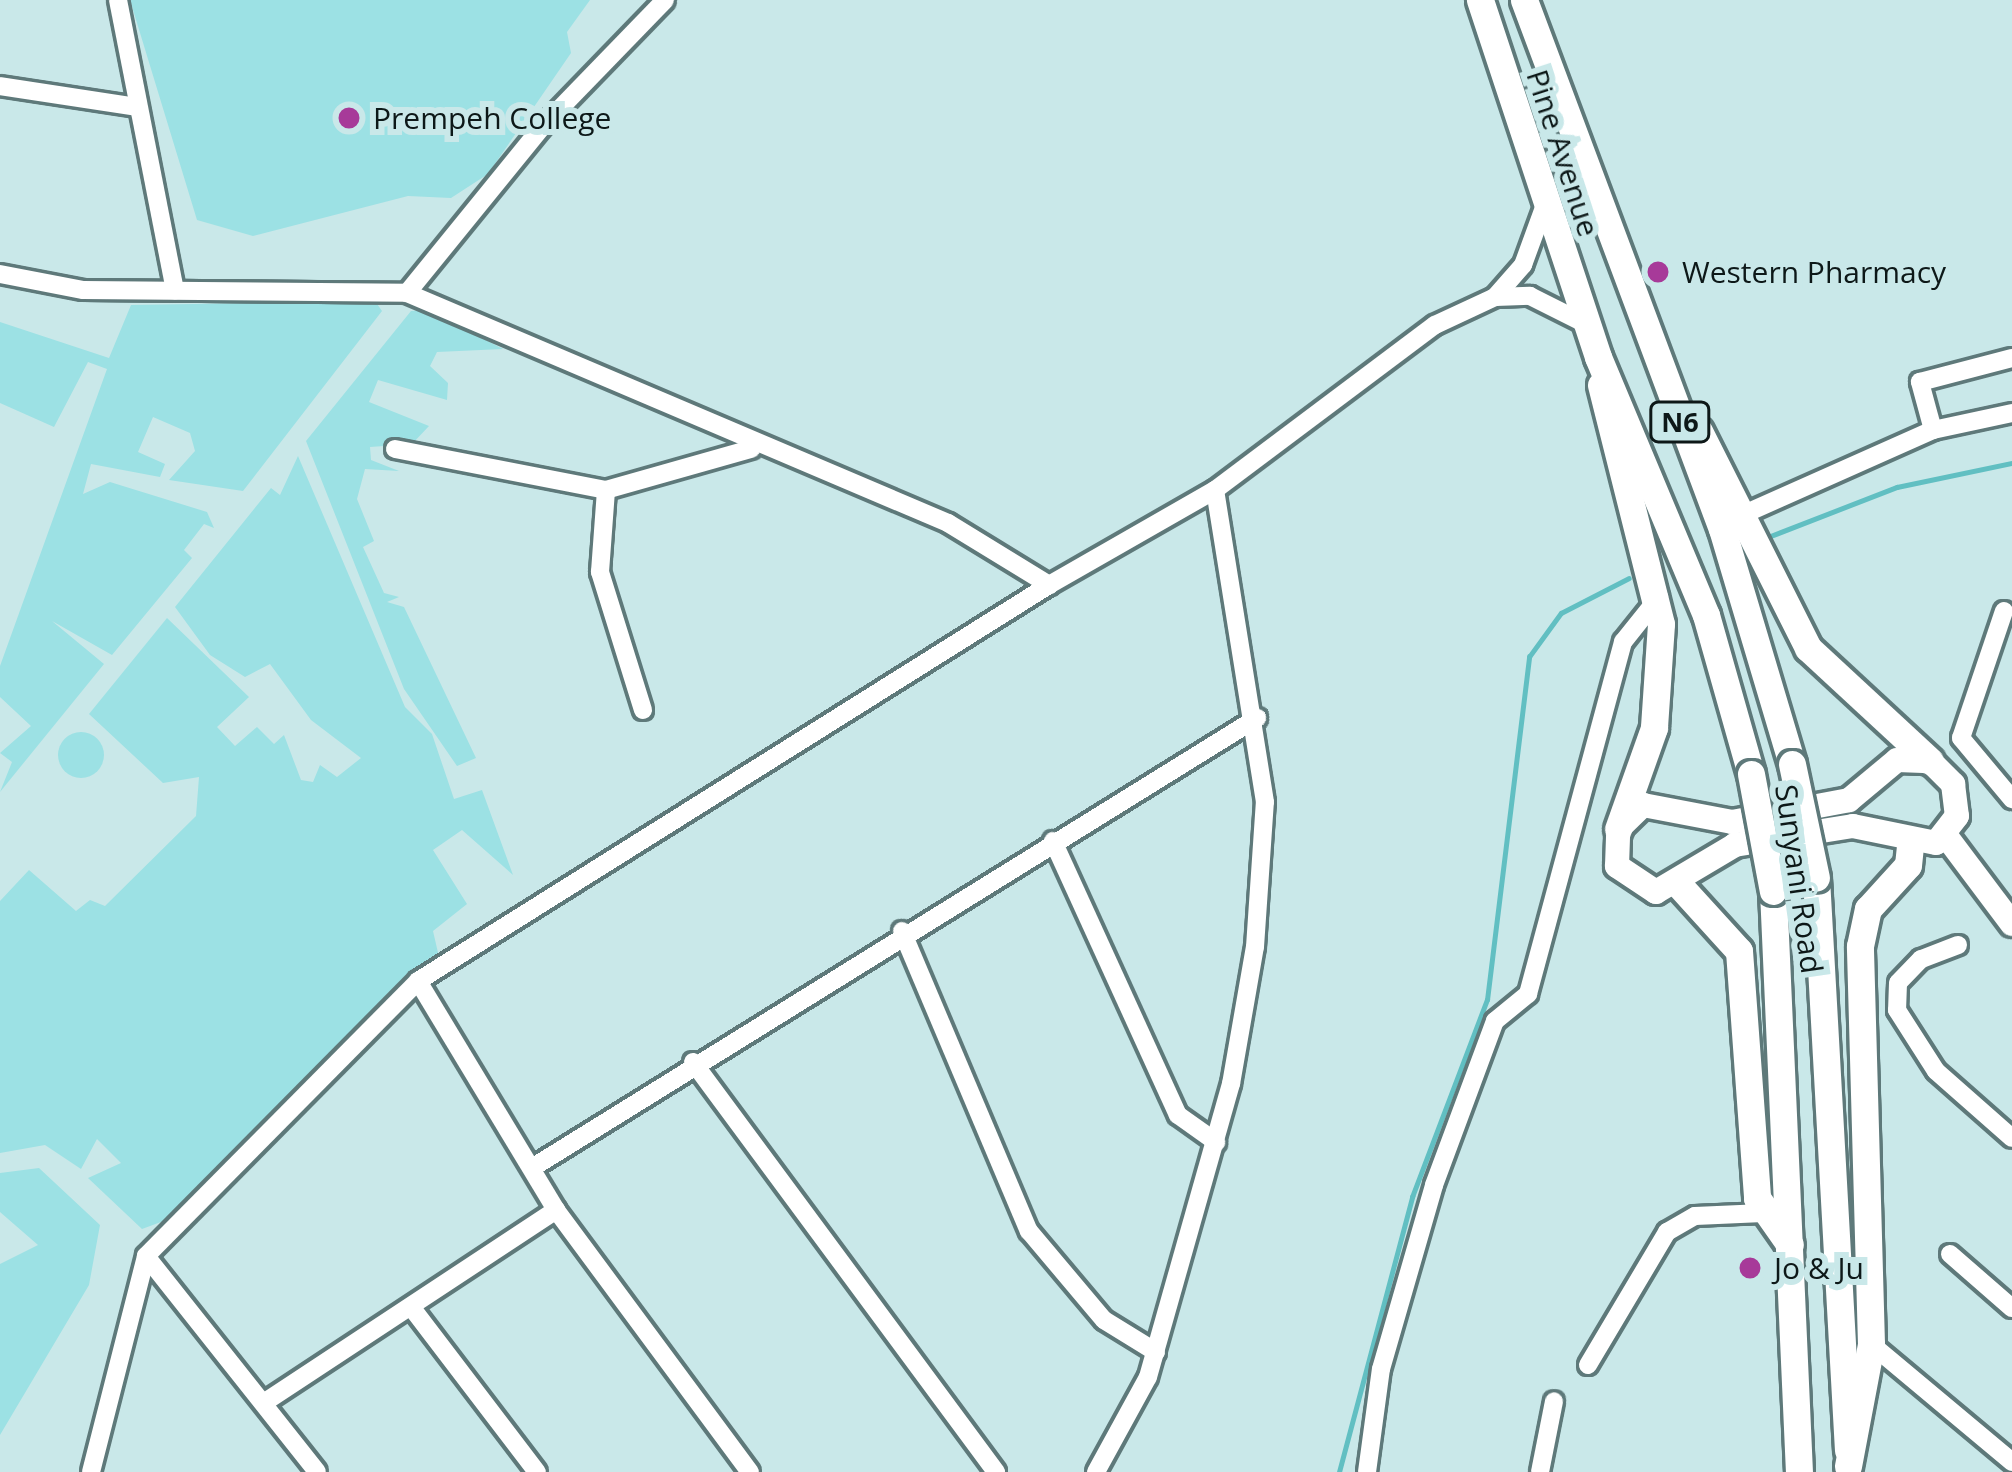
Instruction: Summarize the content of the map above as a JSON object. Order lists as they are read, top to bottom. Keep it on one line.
{"streets":{"main road":["Pine Avenue","N6","Sunyani Road"]},"crossings":[["Pine Avenue","Sunyani Road"]],"places":["Prempeh College","Western Pharmacy","Jo & Ju"]}
